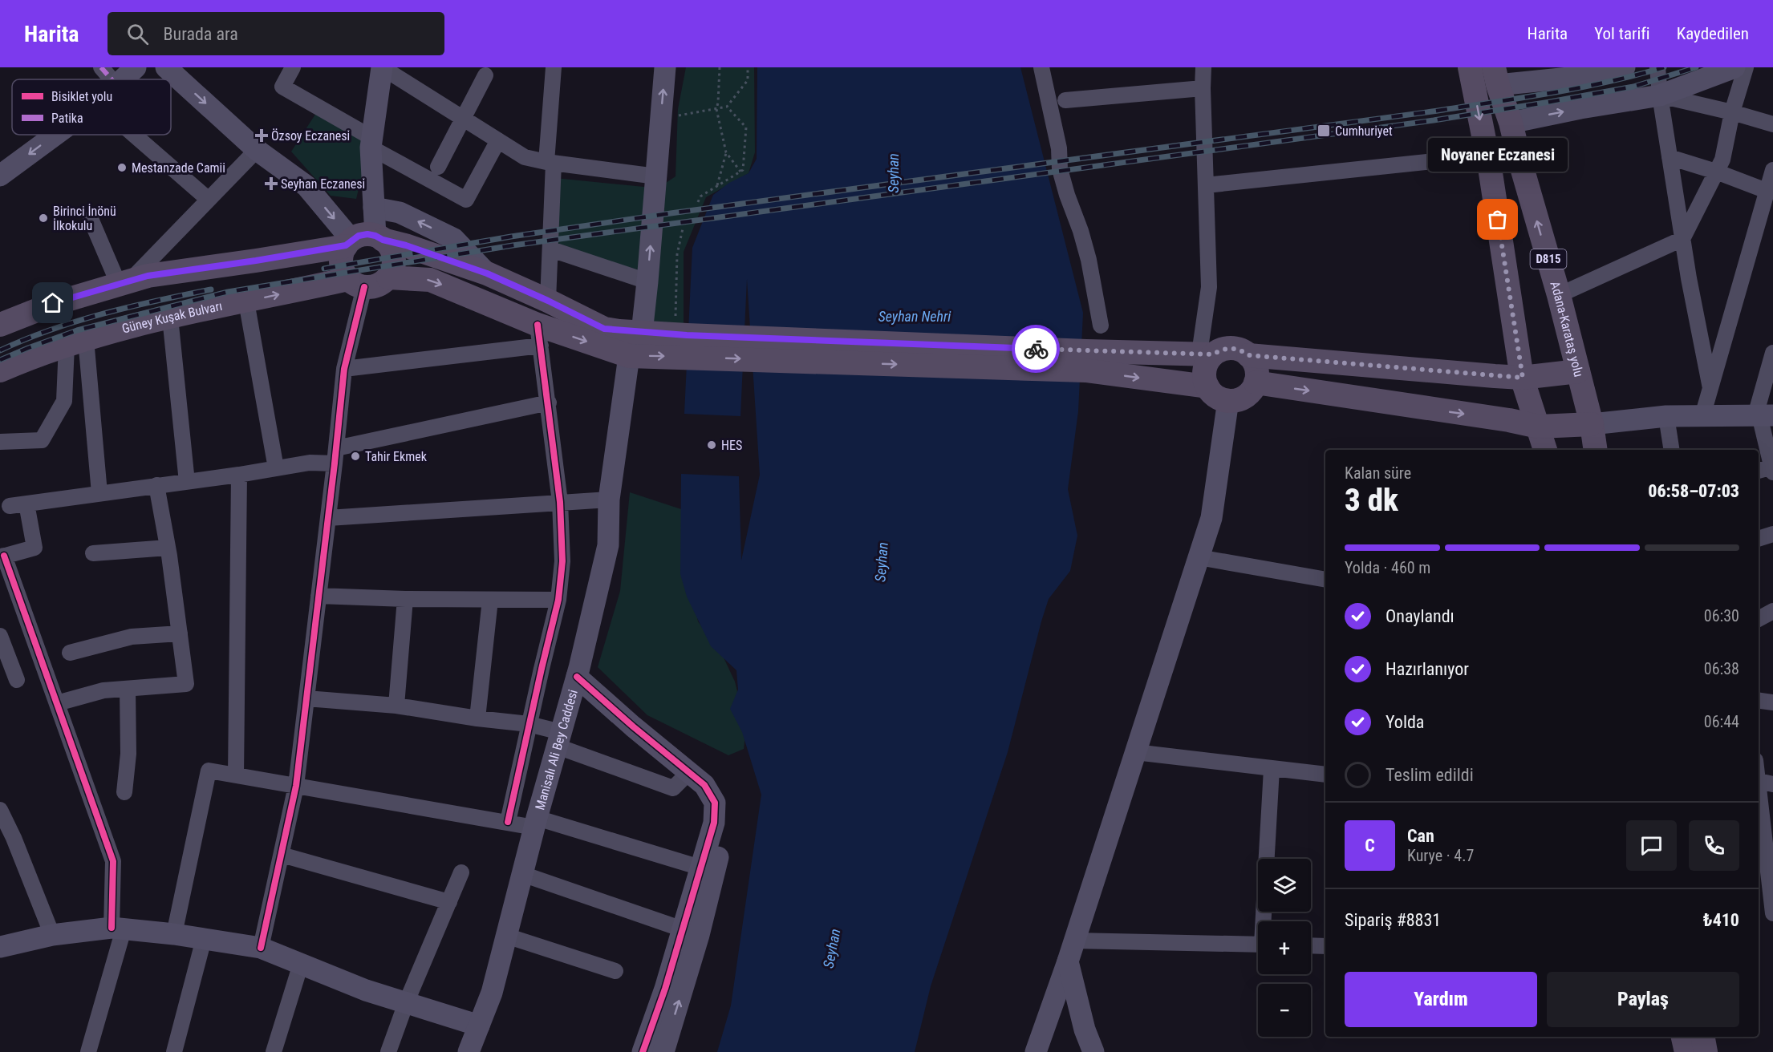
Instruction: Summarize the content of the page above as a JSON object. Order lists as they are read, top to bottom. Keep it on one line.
{"streets":{"main road":["D815","Güney Kuşak Bulvarı","Adana-Karataş yolu","Manisalı Ali Bey Caddesi"]},"water":["Seyhan","Seyhan Nehri"],"places":{"transit":["Cumhuriyet"],"health":["Özsoy Eczanesi","Seyhan Eczanesi"],"other":["Mestanzade Camii","Birinci İnönü İlkokulu","Noyaner Eczanesi","HES","Tahir Ekmek"]},"legend":["Bisiklet yolu","Patika"],"page":{"header":"Harita","search":"Burada ara","nav":["Harita","Yol tarifi","Kaydedilen"],"bubble":"Noyaner Eczanesi","heading":["3 dk","Kalan süre","06:58–07:03"],"panel":["Can","Kurye · 4.7","Sipariş #8831","₺410"],"bar":"Yolda · 460 m","list":[["Onaylandı","06:30"],["Hazırlanıyor","06:38"],["Yolda","06:44"],"Teslim edildi"],"round":"C","map_buttons":["+","−"],"buttons":["Yardım","Paylaş"]}}
